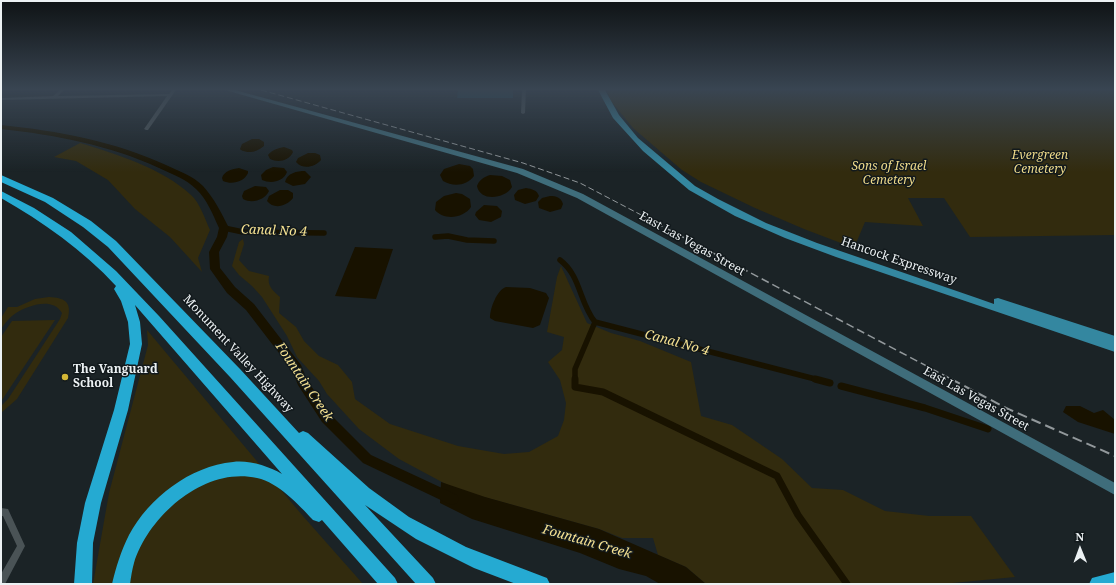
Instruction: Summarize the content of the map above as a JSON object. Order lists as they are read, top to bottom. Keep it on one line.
{"streets":{"highway":["Monument Valley Highway"],"main road":["Hancock Expressway"],"street":["East Las Vegas Street"]},"water":["Canal No 4","Fountain Creek"],"parks":["Evergreen Cemetery","Sons of Israel Cemetery"],"places":["The Vanguard School"],"north":"top"}
